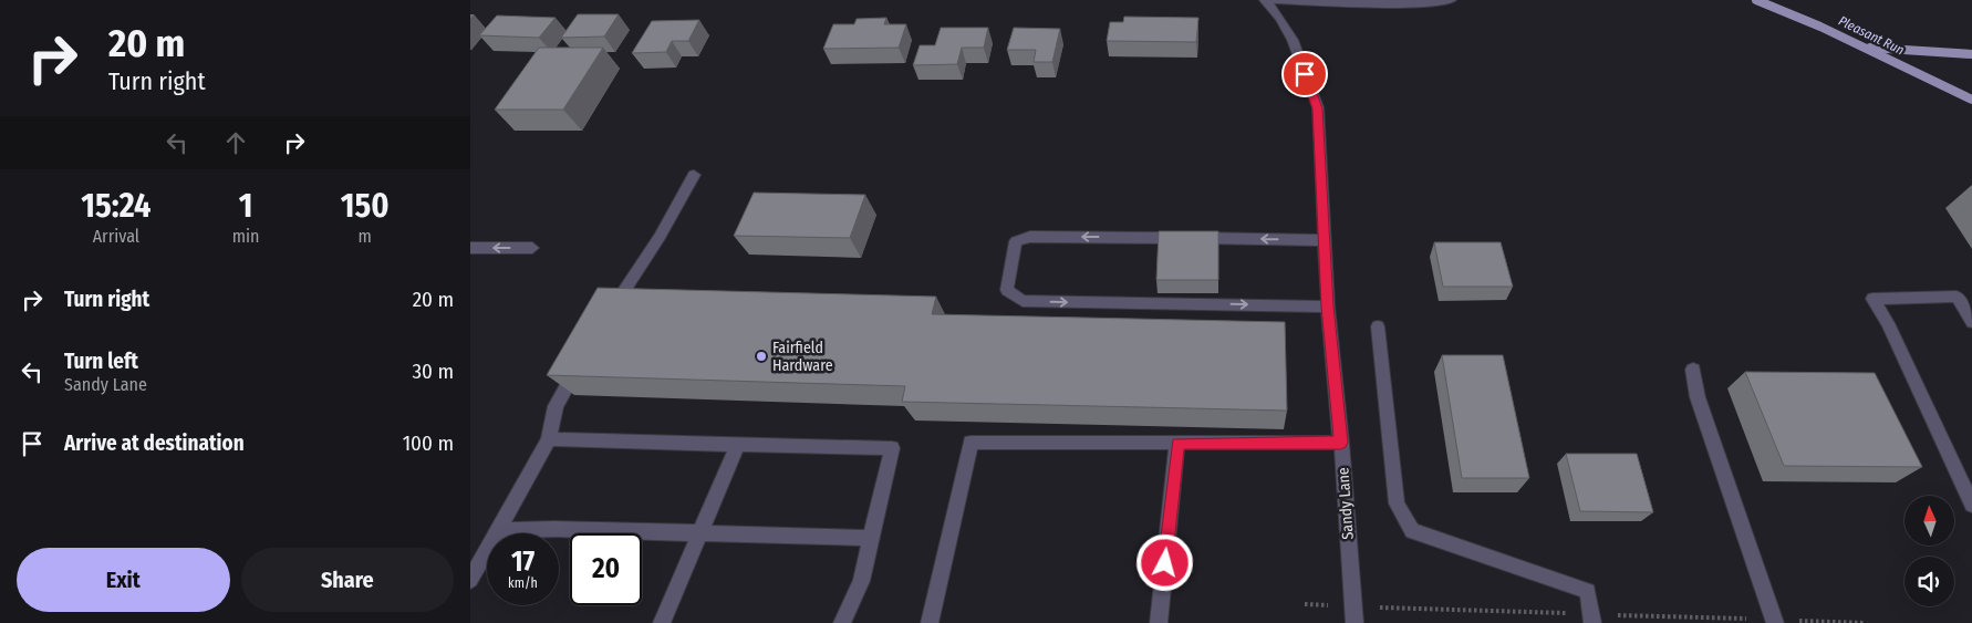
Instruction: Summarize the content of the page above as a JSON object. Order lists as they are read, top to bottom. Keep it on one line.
{"streets":{"street":["Sandy Lane"]},"water":["Pleasant Run"],"places":["Fairfield Hardware"],"north":"top","page":{"turn":["20 m","Turn right"],"eta":["15:24","Arrival","1","min","150","m"],"list":[{"name":"Turn right","value":"20 m"},{"name":"Turn left","note":"Sandy Lane","value":"30 m"},{"name":"Arrive at destination","value":"100 m"}],"speed":"17 km/h","limit":"20","buttons":["Exit","Share"]}}
